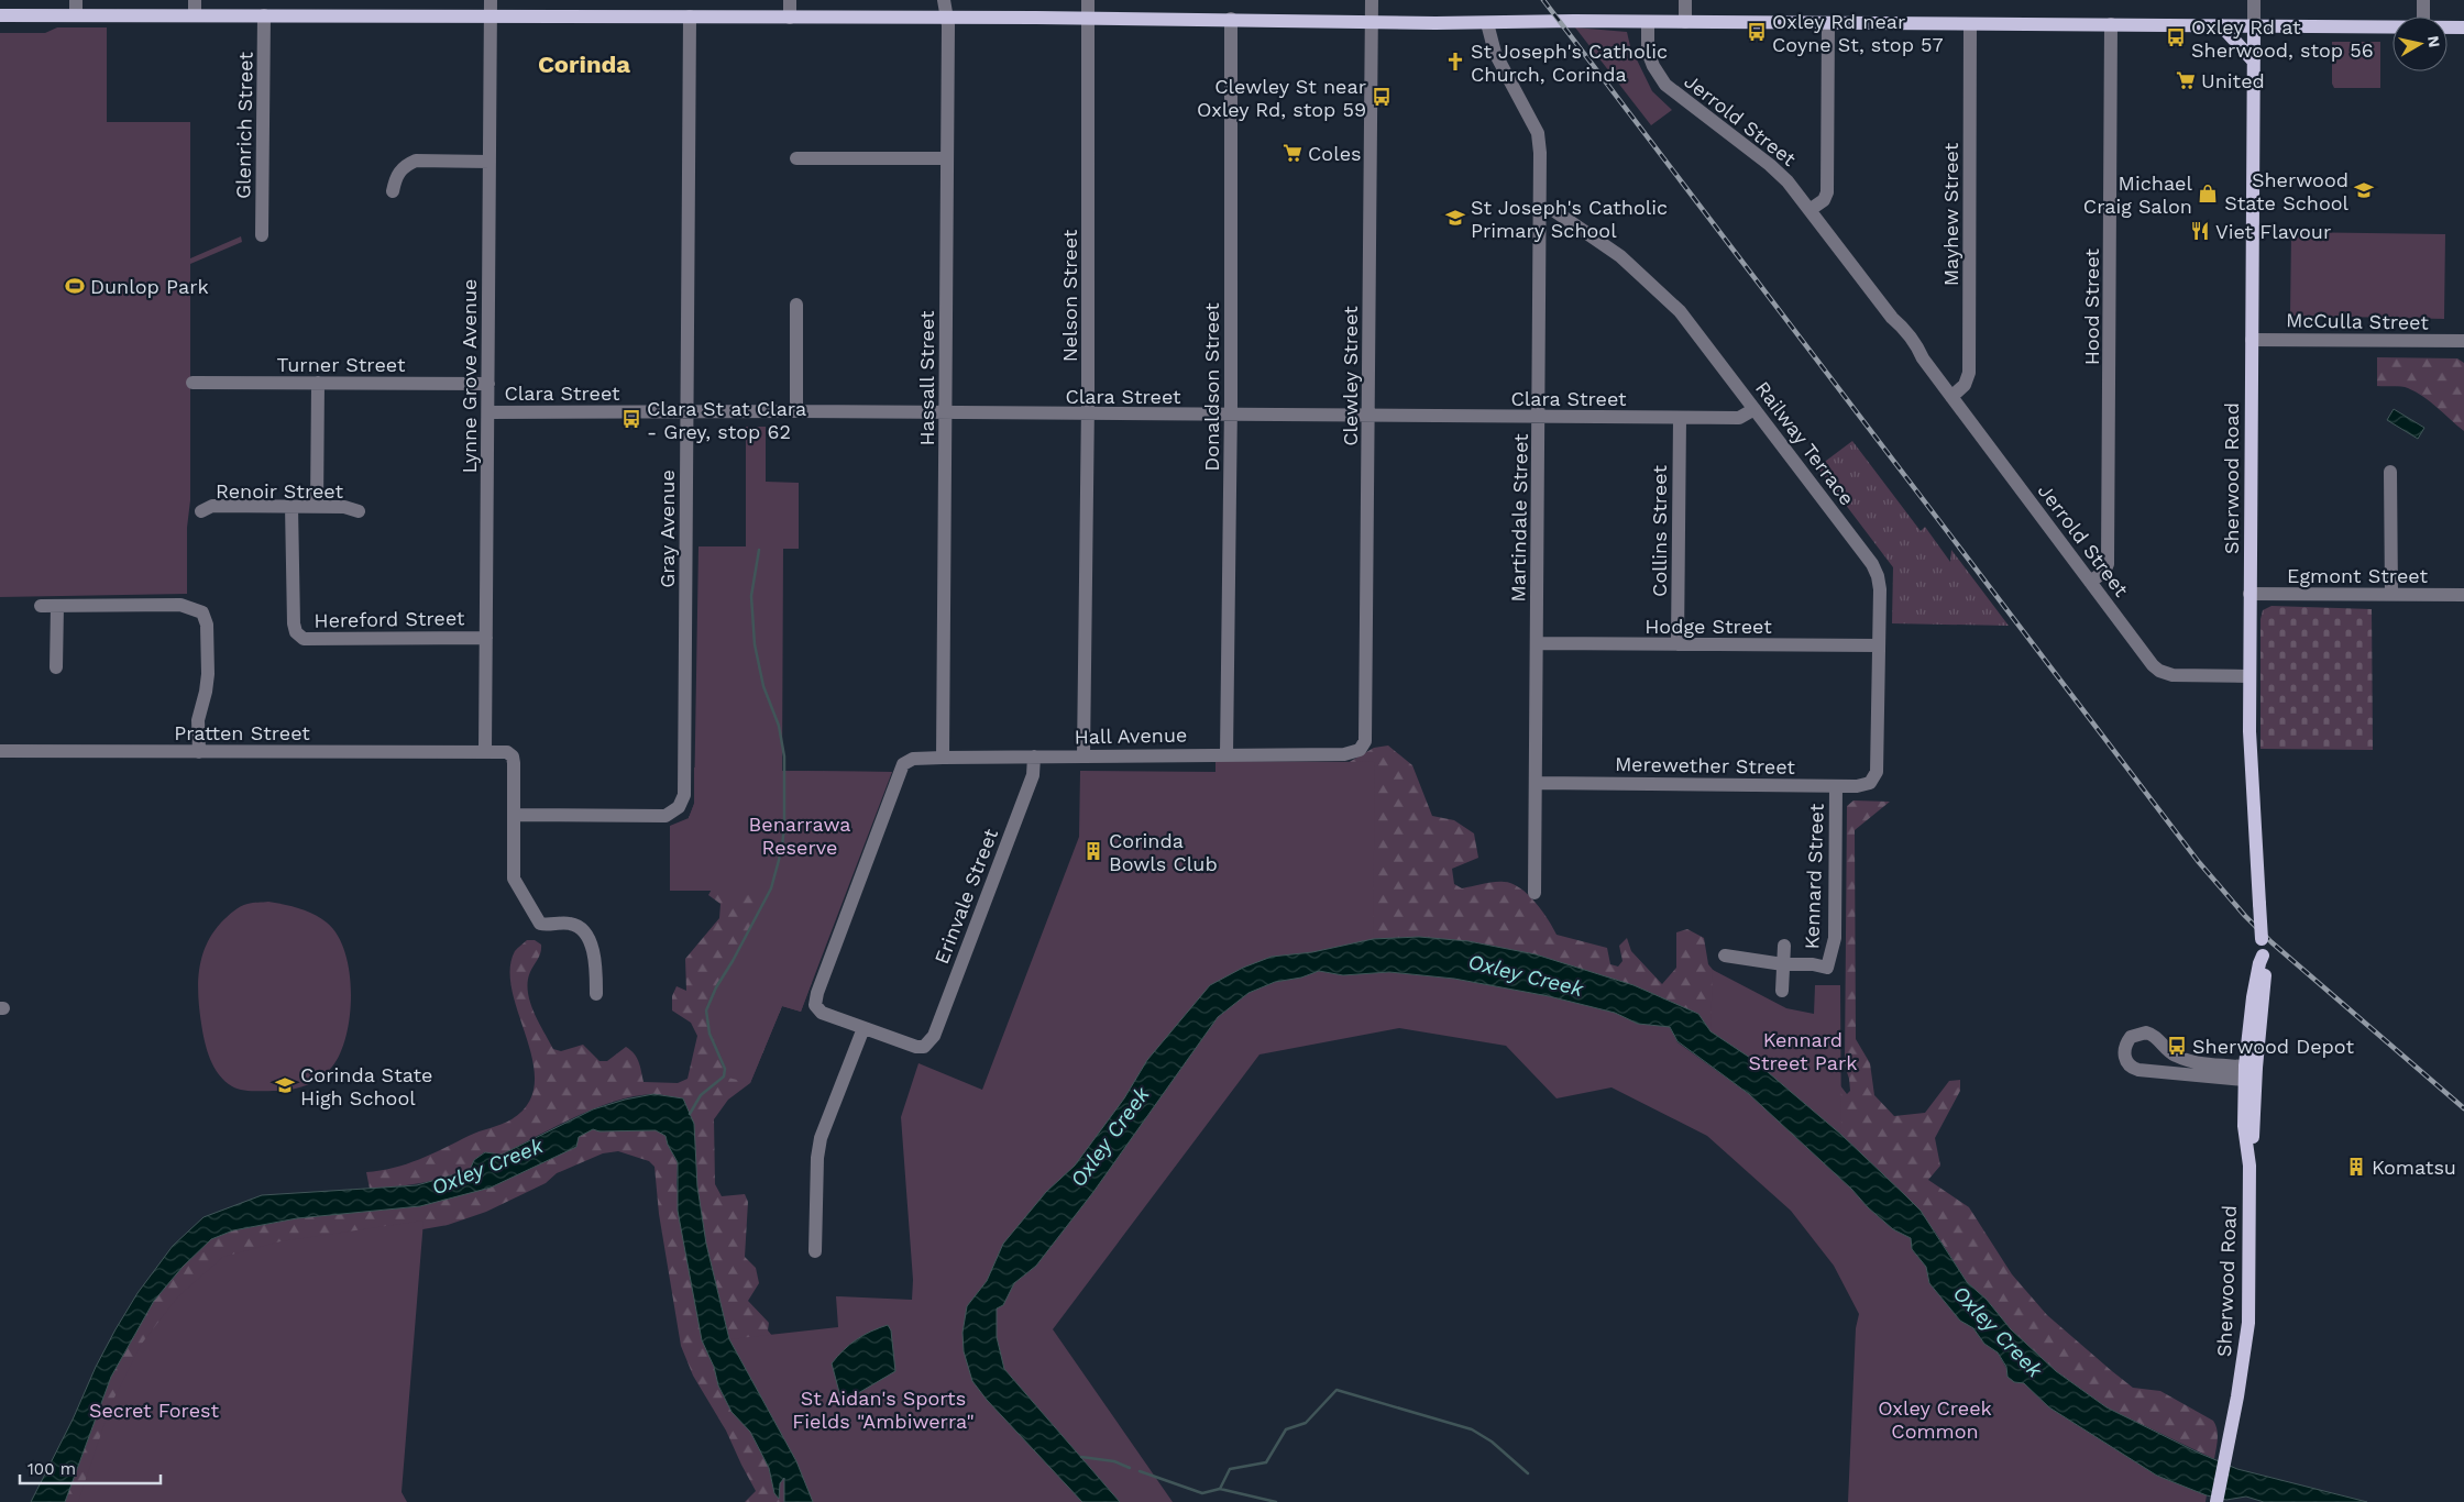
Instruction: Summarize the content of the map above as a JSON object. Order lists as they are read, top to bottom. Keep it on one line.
{"streets":{"main road":["Sherwood Road"],"street":["Jerrold Street","Glenrich Street","Mayhew Street","Nelson Street","Hood Street","McCulla Street","Turner Street","Lynne Grove Avenue","Clewley Street","Hassall Street","Donaldson Street","Clara Street","Railway Terrace","Renoir Street","Martindale Street","Gray Avenue","Collins Street","Egmont Street","Hereford Street","Hodge Street","Pratten Street","Hall Avenue","Merewether Street","Kennard Street","Erinvale Street"]},"crossings":[["Jerrold Street","Mayhew Street"],["Jerrold Street","Hood Street"],["Jerrold Street","Sherwood Road"],["Nelson Street","Clara Street"],["Nelson Street","Hall Avenue"],["McCulla Street","Sherwood Road"],["Turner Street","Lynne Grove Avenue"],["Lynne Grove Avenue","Clara Street"],["Lynne Grove Avenue","Hereford Street"],["Lynne Grove Avenue","Pratten Street"],["Clewley Street","Clara Street"],["Clewley Street","Hall Avenue"],["Hassall Street","Clara Street"],["Hassall Street","Hall Avenue"],["Donaldson Street","Clara Street"],["Donaldson Street","Hall Avenue"],["Clara Street","Railway Terrace"],["Clara Street","Martindale Street"],["Clara Street","Gray Avenue"],["Clara Street","Collins Street"],["Railway Terrace","Martindale Street"],["Railway Terrace","Hodge Street"],["Railway Terrace","Merewether Street"],["Sherwood Road","Egmont Street"],["Renoir Street","Hereford Street"],["Martindale Street","Hodge Street"],["Martindale Street","Merewether Street"],["Gray Avenue","Pratten Street"],["Collins Street","Hodge Street"],["Hall Avenue","Erinvale Street"],["Merewether Street","Kennard Street"]],"districts":["Corinda"],"water":["Oxley Creek"],"parks":["Benarrawa Reserve","Kennard Street Park","St Aidan's Sports Fields \"Ambiwerra\"","Oxley Creek Common","Secret Forest"],"places":{"bus stop":["Oxley Rd near Coyne St, stop 57","Oxley Rd at Sherwood, stop 56","Clewley St near Oxley Rd, stop 59","Clara St at Clara - Grey, stop 62","Sherwood Depot"],"church":["St Joseph's Catholic Church, Corinda"],"supermarket":["United","Coles"],"school or university":["Sherwood State School","St Joseph's Catholic Primary School","Corinda State High School"],"shop":["Michael Craig Salon"],"restaurant":["Viet Flavour"],"sports":["Dunlop Park"],"building":["Corinda Bowls Club","Komatsu"]},"scale_bar":"100 m","north":"right"}
